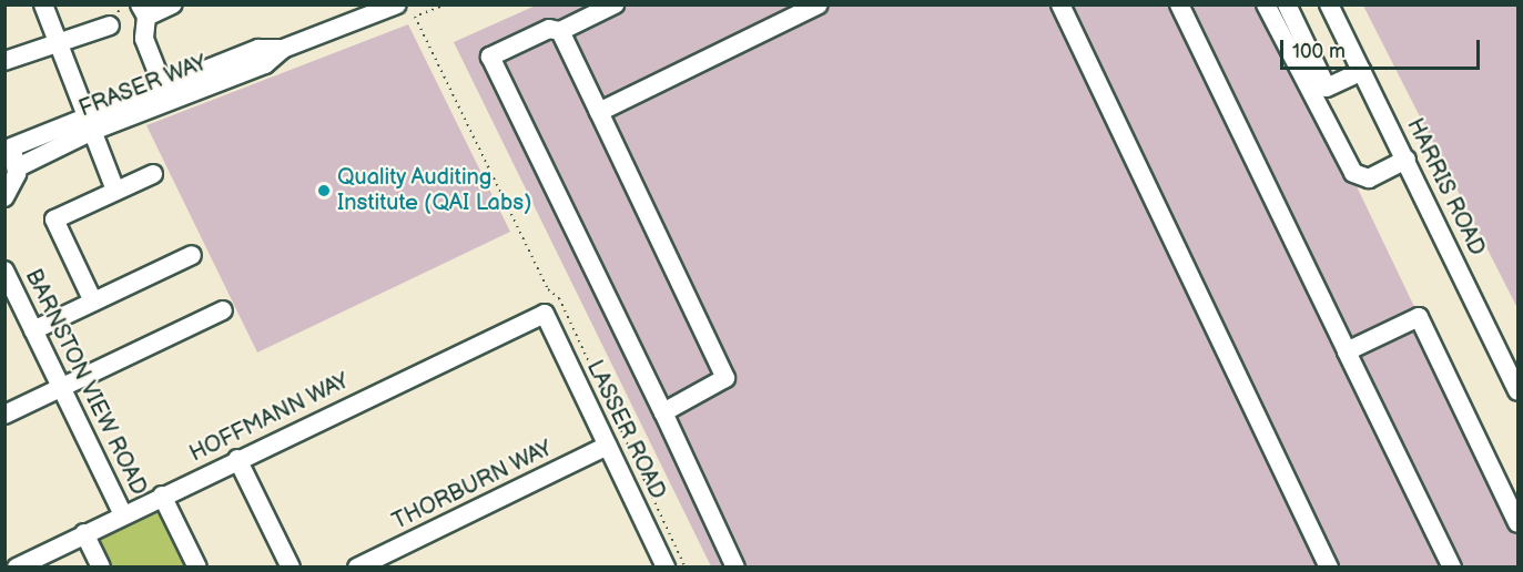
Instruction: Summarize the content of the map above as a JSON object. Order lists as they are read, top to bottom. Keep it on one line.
{"streets":{"street":["FRASER WAY","HARRIS ROAD","BARNSTON VIEW ROAD","HOFFMANN WAY","LASSER ROAD","THORBURN WAY"]},"crossings":[["BARNSTON VIEW ROAD","HOFFMANN WAY"],["HOFFMANN WAY","LASSER ROAD"],["LASSER ROAD","THORBURN WAY"]],"places":["Quality Auditing Institute (QAI Labs)"],"scale_bar":"100 m"}
